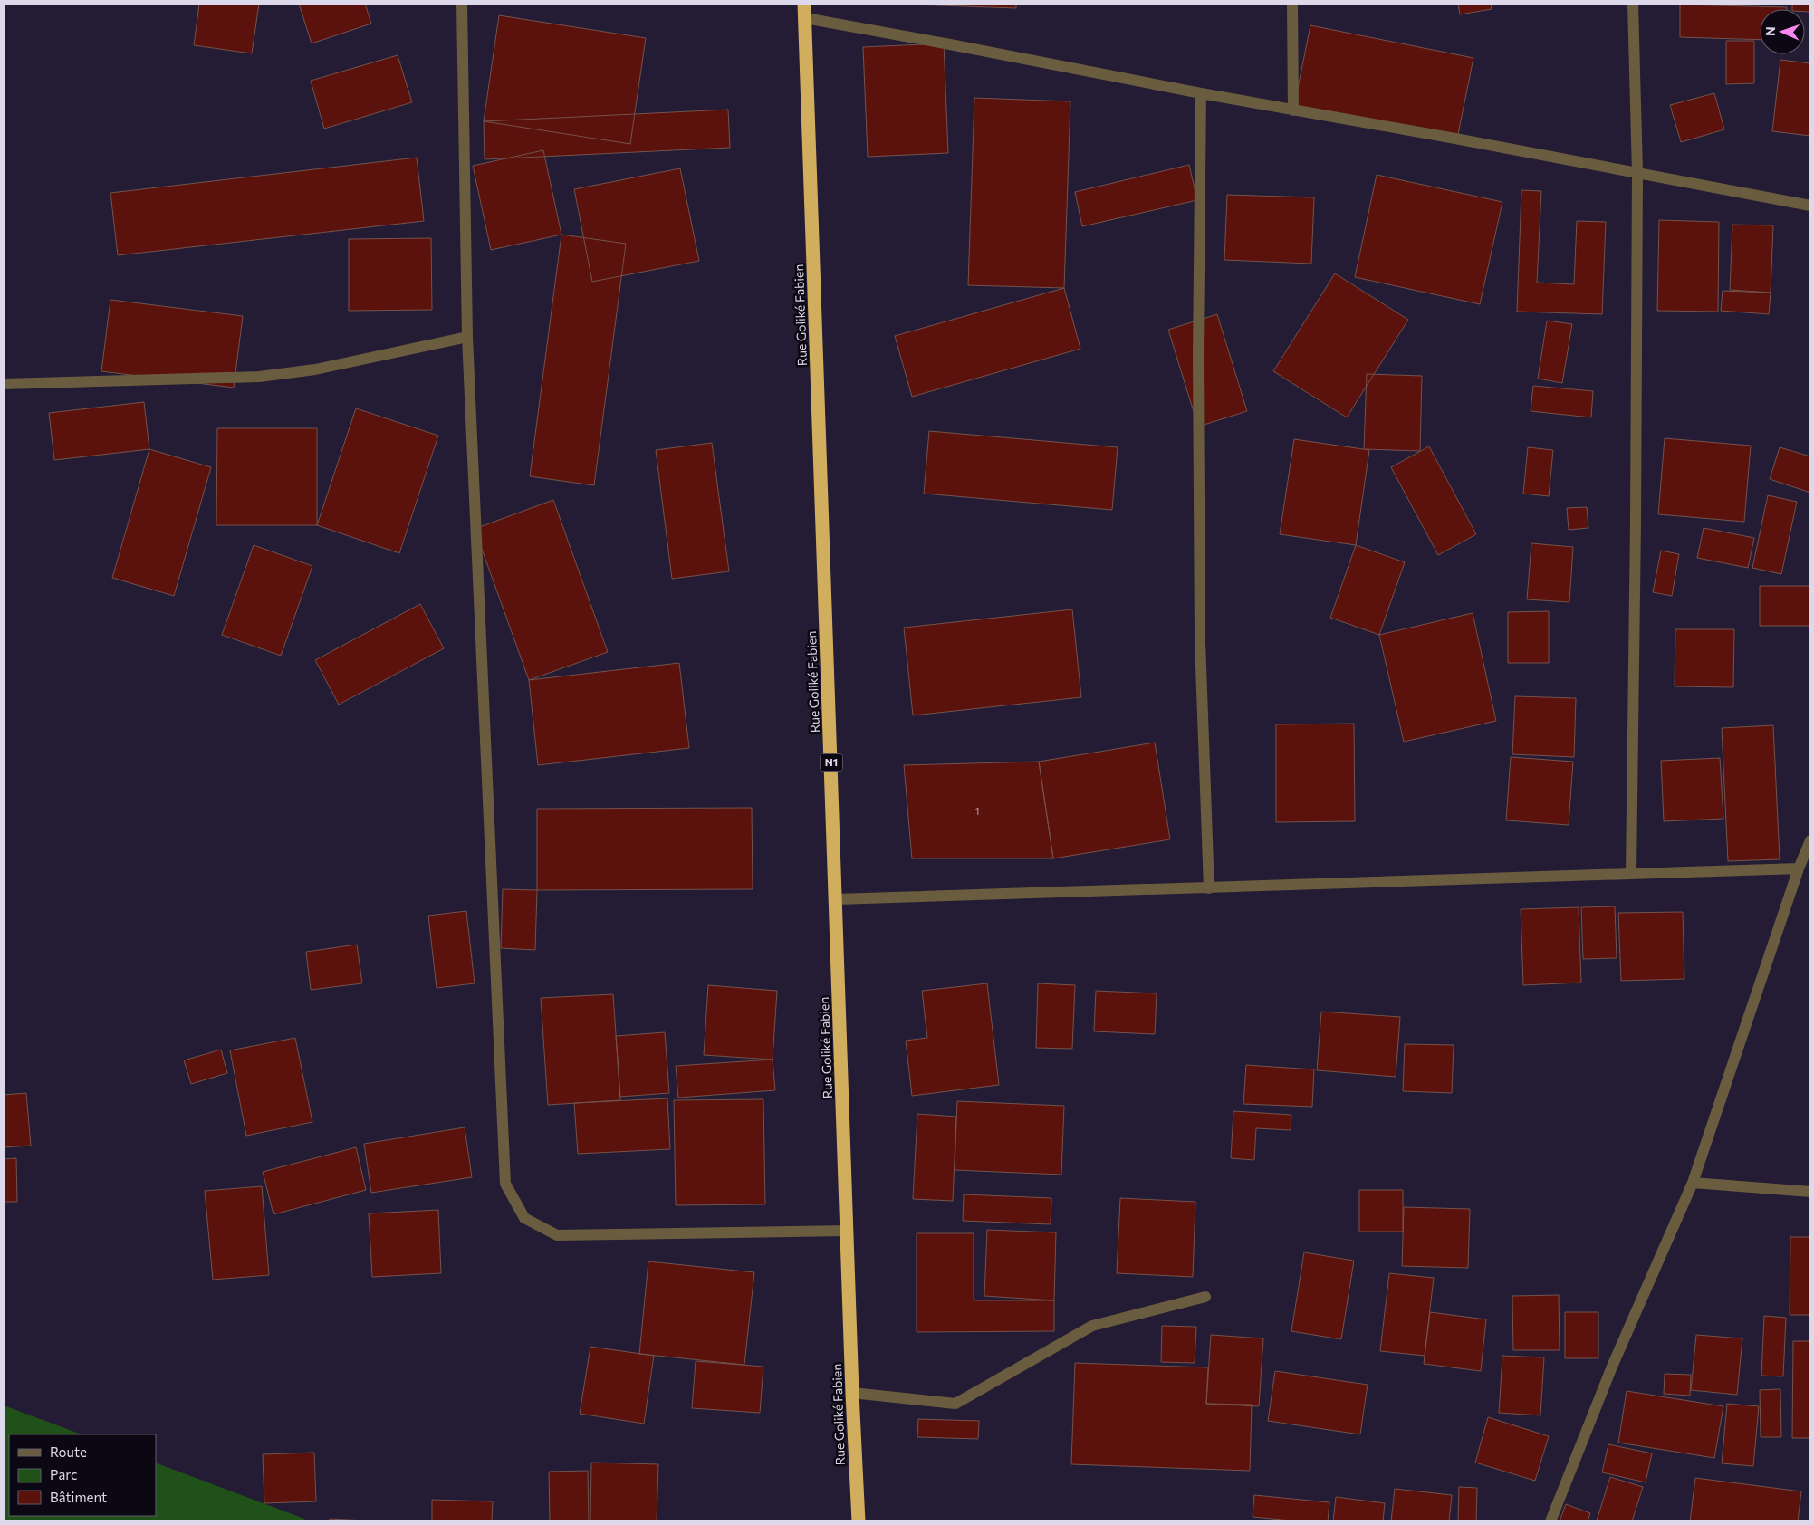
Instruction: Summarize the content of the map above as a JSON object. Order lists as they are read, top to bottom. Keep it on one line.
{"streets":{"highway":["Rue Goliké Fabien","N1"]},"house_numbers":["1"],"legend":["Route","Parc","Bâtiment"],"north":"left"}
